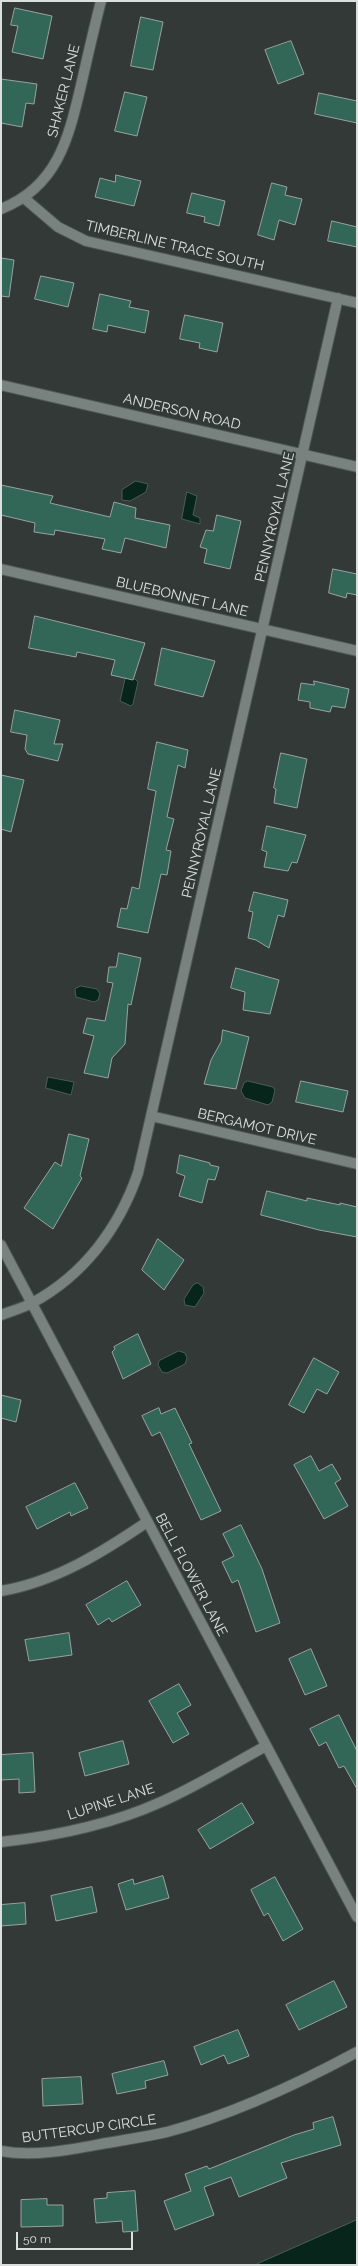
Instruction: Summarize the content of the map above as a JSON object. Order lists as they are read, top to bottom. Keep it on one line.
{"streets":{"street":["SHAKER LANE","TIMBERLINE TRACE SOUTH","ANDERSON ROAD","PENNYROYAL LANE","BLUEBONNET LANE","BERGAMOT DRIVE","BELL FLOWER LANE","LUPINE LANE","BUTTERCUP CIRCLE"]},"crossings":[["SHAKER LANE","TIMBERLINE TRACE SOUTH"],["TIMBERLINE TRACE SOUTH","PENNYROYAL LANE"],["ANDERSON ROAD","PENNYROYAL LANE"],["PENNYROYAL LANE","BLUEBONNET LANE"],["PENNYROYAL LANE","BERGAMOT DRIVE"],["PENNYROYAL LANE","BELL FLOWER LANE"],["BELL FLOWER LANE","LUPINE LANE"]],"scale_bar":"50 m"}
